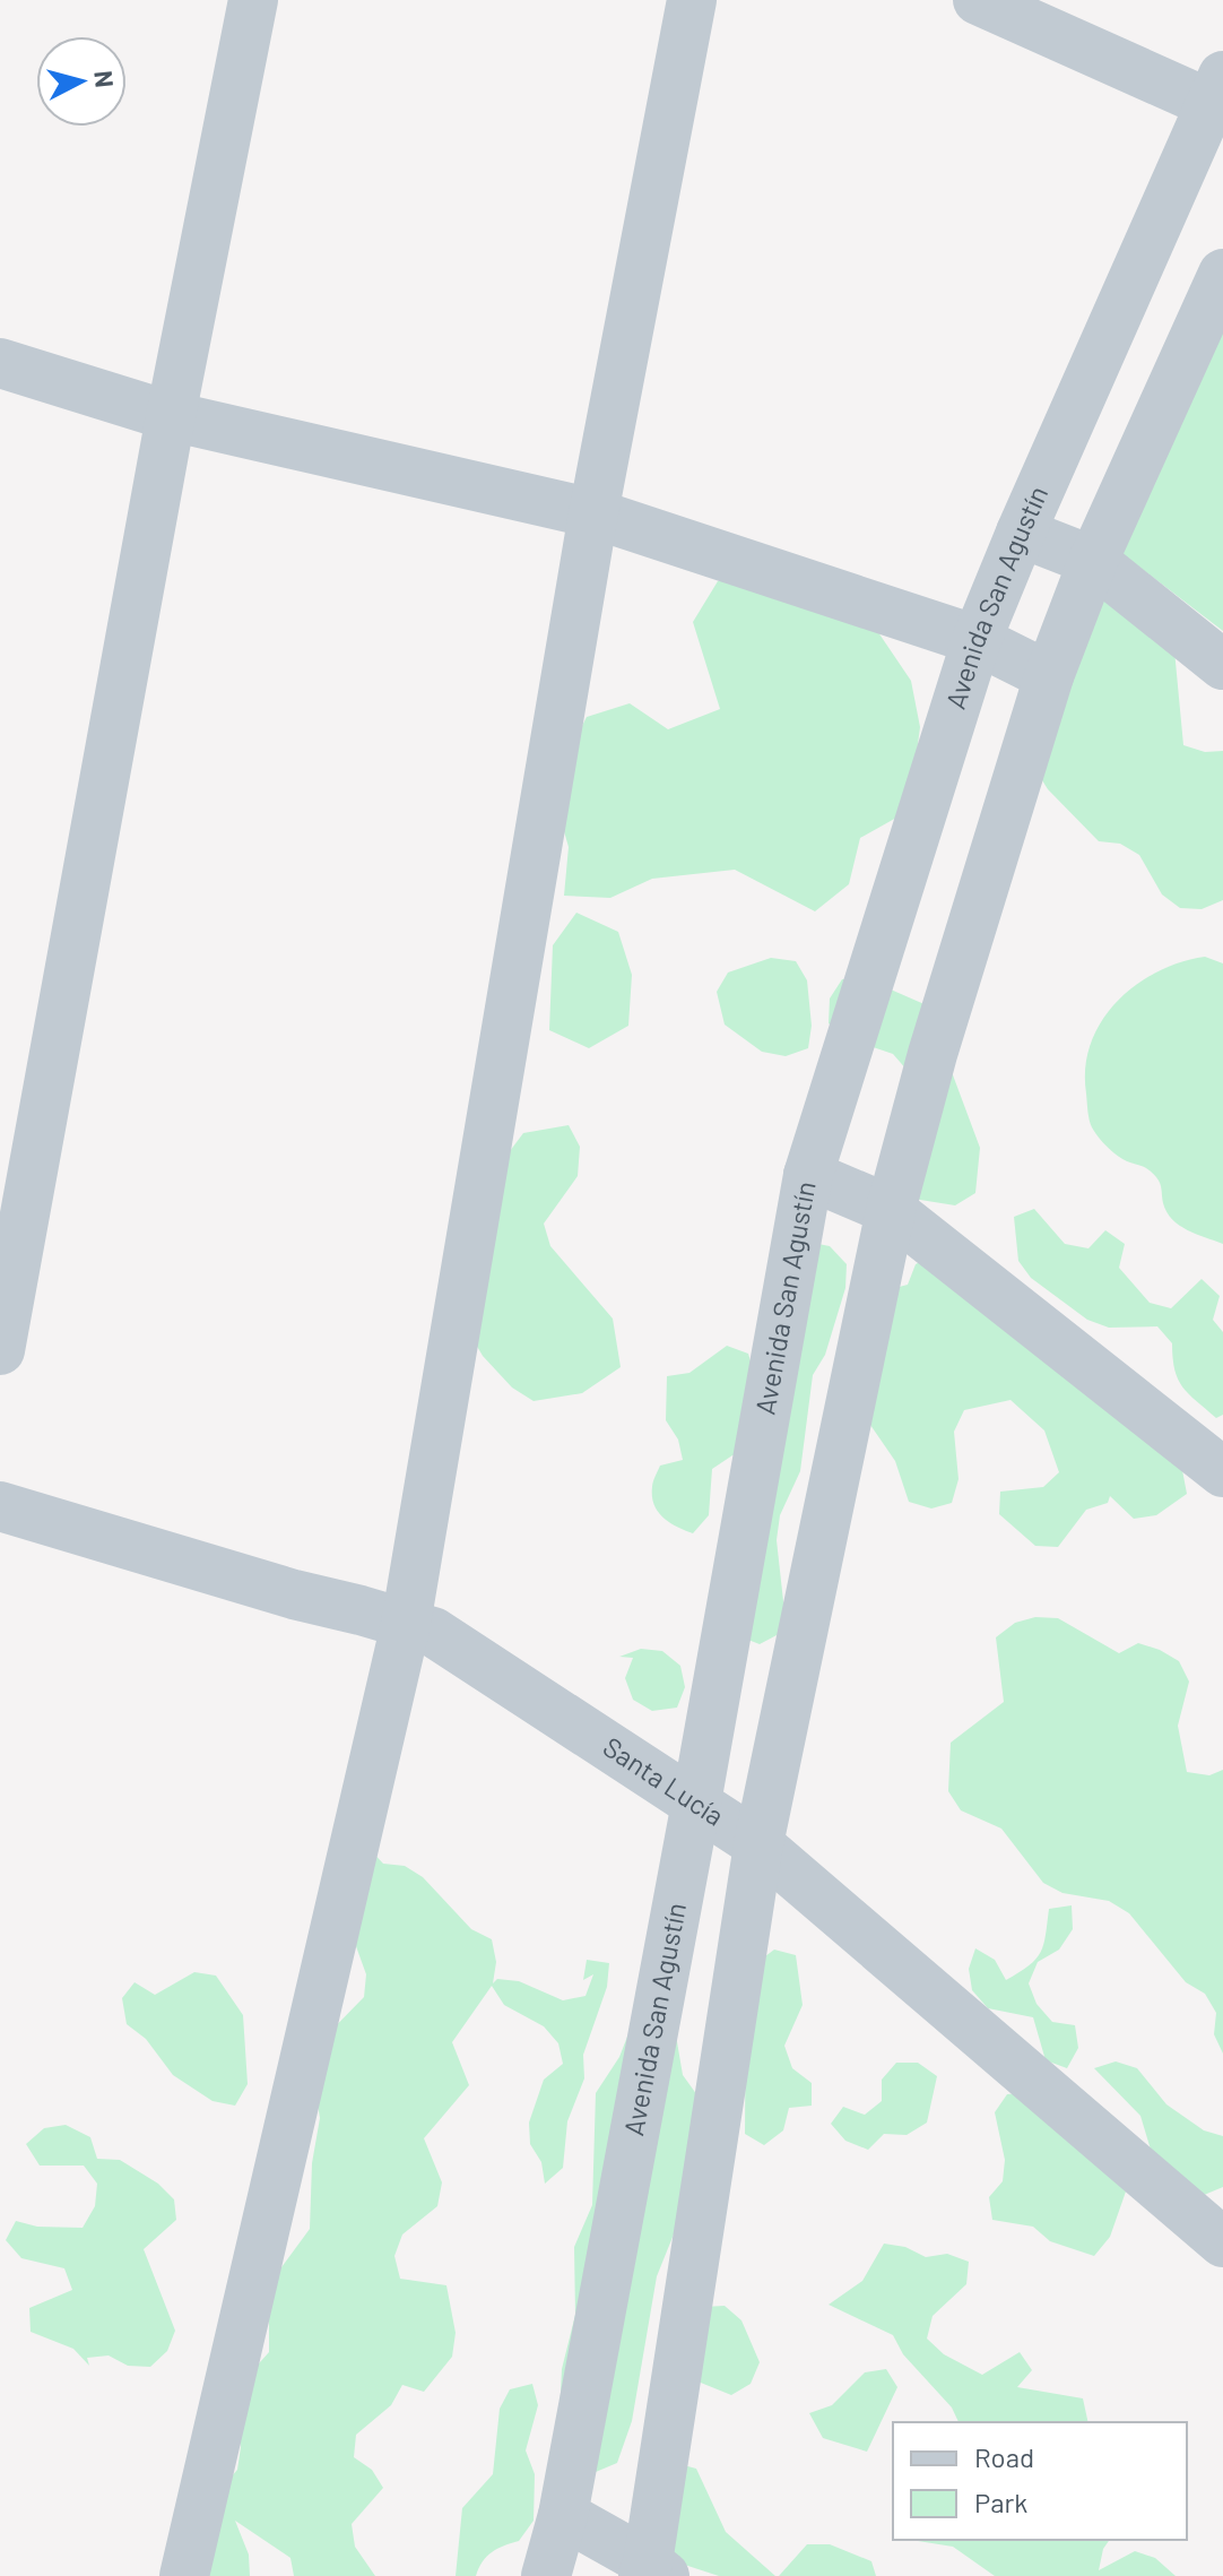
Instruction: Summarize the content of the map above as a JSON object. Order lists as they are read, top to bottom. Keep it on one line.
{"streets":{"street":["Avenida San Agustín","Santa Lucía"]},"crossings":[["Avenida San Agustín","Santa Lucía"]],"legend":["Road","Park"],"north":"right"}
